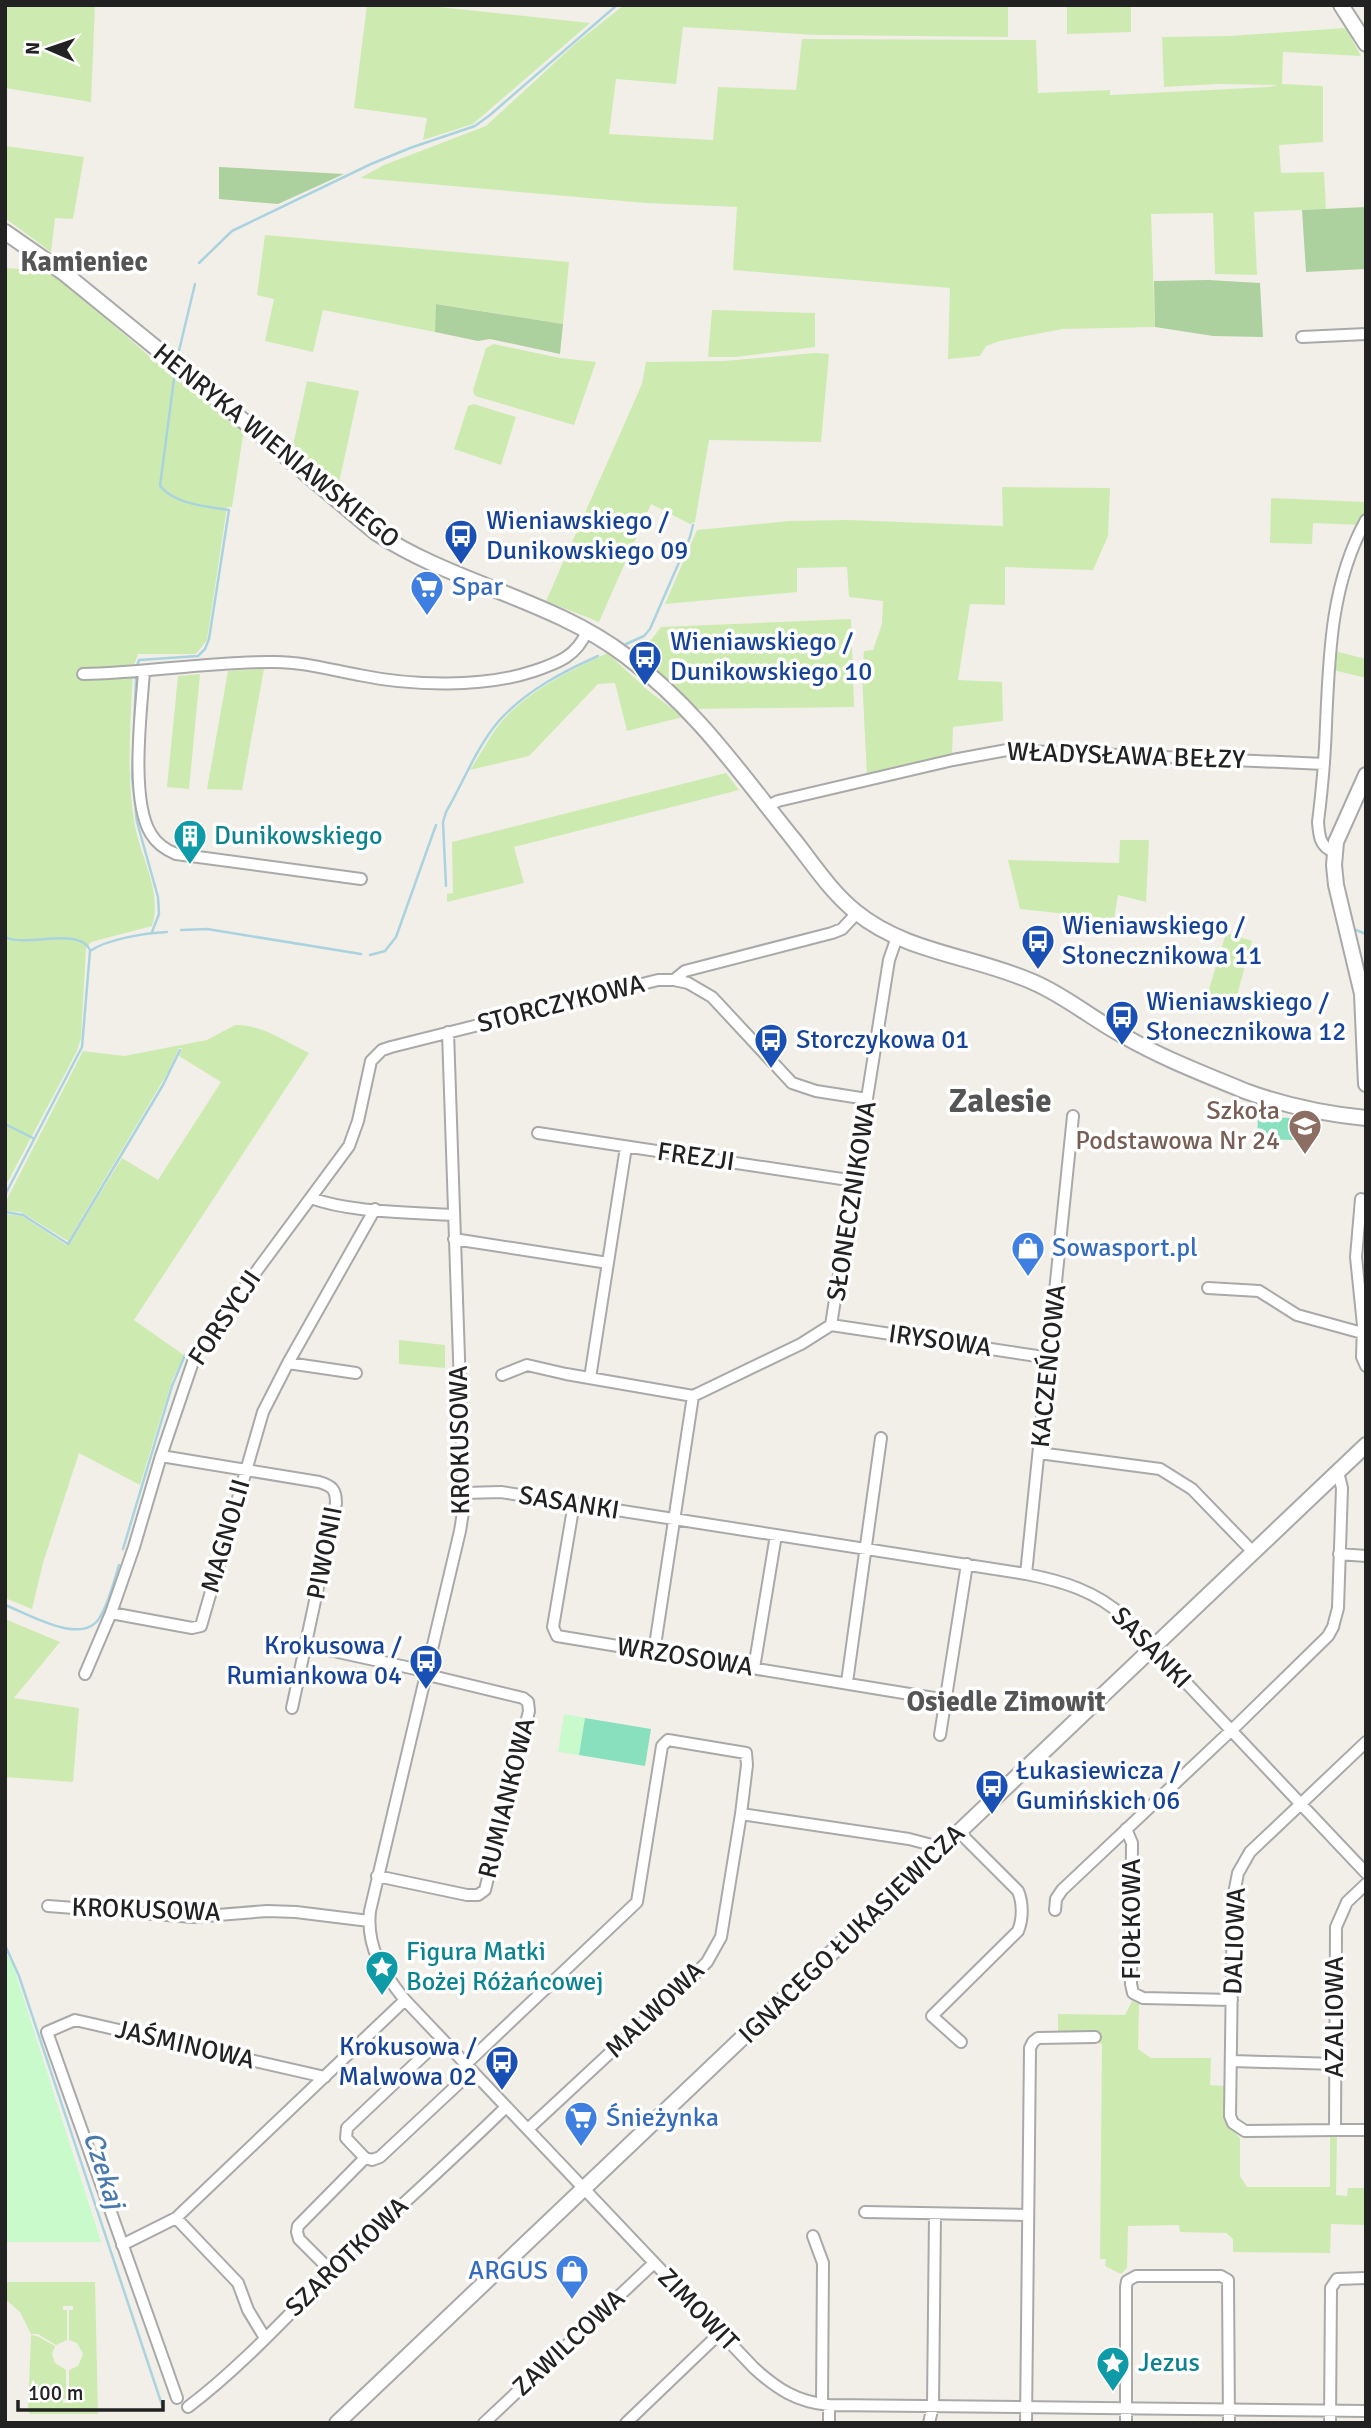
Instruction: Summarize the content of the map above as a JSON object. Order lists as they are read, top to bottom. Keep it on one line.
{"streets":{"street":["HENRYKA WIENIAWSKIEGO","WŁADYSŁAWA BEŁZY","STORCZYKOWA","FREZJI","SŁONECZNIKOWA","FORSYCJI","IRYSOWA","KACZEŃCOWA","KROKUSOWA","SASANKI","MAGNOLII","PIWONII","WRZOSOWA","RUMIANKOWA","FIOŁKOWA","IGNACEGO ŁUKASIEWICZA","DALIOWA","MALWOWA","AZALIOWA","JAŚMINOWA","SZAROTKOWA","ZIMOWIT","ZAWILCOWA"]},"crossings":[["HENRYKA WIENIAWSKIEGO","WŁADYSŁAWA BEŁZY"],["HENRYKA WIENIAWSKIEGO","STORCZYKOWA"],["HENRYKA WIENIAWSKIEGO","SŁONECZNIKOWA"],["STORCZYKOWA","SŁONECZNIKOWA"],["STORCZYKOWA","FORSYCJI"],["STORCZYKOWA","KROKUSOWA"],["FREZJI","SŁONECZNIKOWA"],["SŁONECZNIKOWA","IRYSOWA"],["FORSYCJI","KROKUSOWA"],["FORSYCJI","MAGNOLII"],["FORSYCJI","PIWONII"],["IRYSOWA","KACZEŃCOWA"],["KACZEŃCOWA","SASANKI"],["KROKUSOWA","SASANKI"],["KROKUSOWA","RUMIANKOWA"],["KROKUSOWA","IGNACEGO ŁUKASIEWICZA"],["KROKUSOWA","MALWOWA"],["KROKUSOWA","SZAROTKOWA"],["KROKUSOWA","ZIMOWIT"],["SASANKI","WRZOSOWA"],["SASANKI","FIOŁKOWA"],["SASANKI","IGNACEGO ŁUKASIEWICZA"],["SASANKI","DALIOWA"],["MAGNOLII","PIWONII"],["FIOŁKOWA","IGNACEGO ŁUKASIEWICZA"],["FIOŁKOWA","DALIOWA"],["IGNACEGO ŁUKASIEWICZA","ZIMOWIT"],["DALIOWA","AZALIOWA"],["ZIMOWIT","ZAWILCOWA"]],"districts":["Kamieniec","Zalesie","Osiedle Zimowit"],"water":["Czekaj"],"places":{"bus stop":["Wieniawskiego / Dunikowskiego 09","Wieniawskiego / Dunikowskiego 10","Wieniawskiego / Słonecznikowa 11","Wieniawskiego / Słonecznikowa 12","Storczykowa 01","Krokusowa / Rumiankowa 04","Łukasiewicza / Gumińskich 06","Krokusowa / Malwowa 02"],"supermarket":["Spar","Śnieżynka"],"building":["Dunikowskiego"],"school or university":["Szkoła Podstawowa Nr 24"],"shop":["Sowasport.pl","ARGUS"],"place":["Figura Matki Bożej Różańcowej","Jezus"]},"scale_bar":"100 m","north":"left"}
